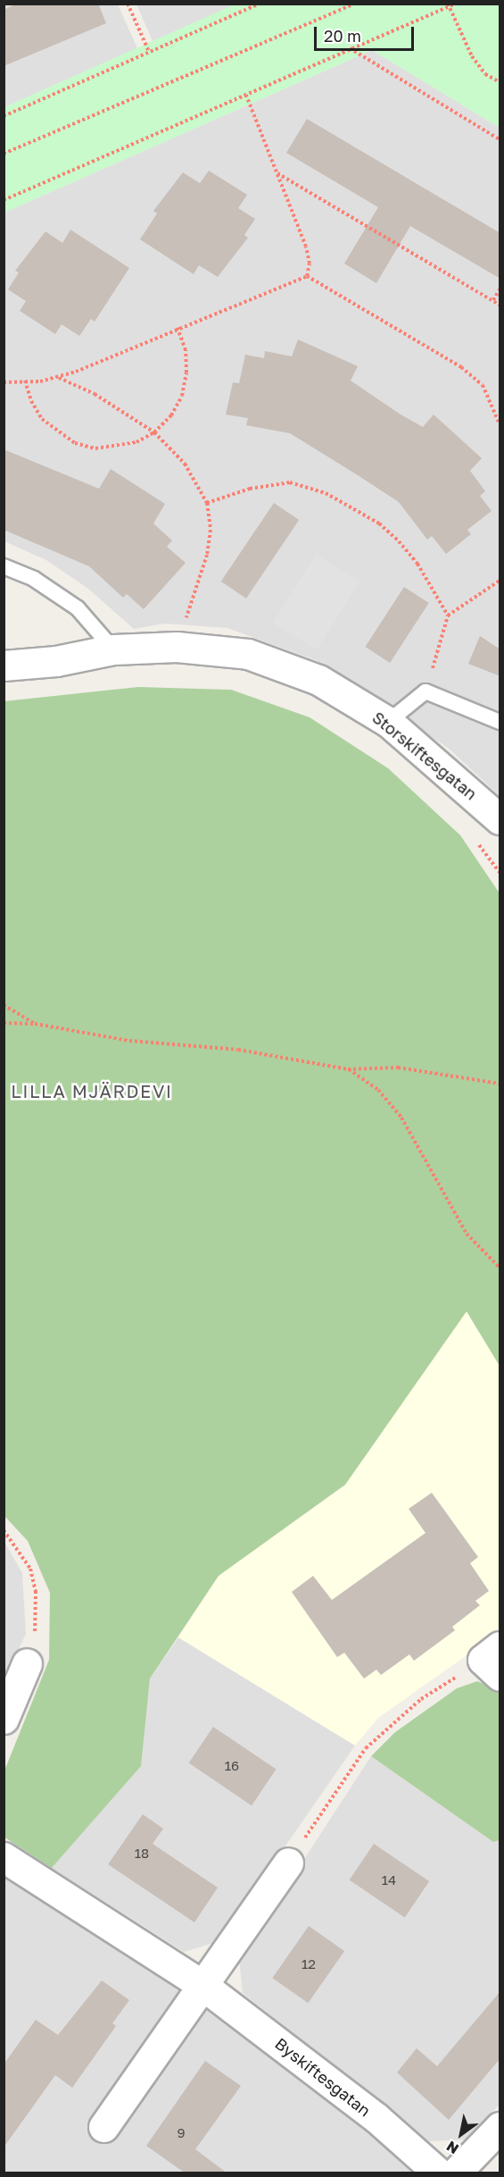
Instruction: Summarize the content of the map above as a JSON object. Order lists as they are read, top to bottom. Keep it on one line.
{"streets":{"street":["Storskiftesgatan","Byskiftesgatan"]},"districts":["LILLA MJÄRDEVI"],"house_numbers":["16","18","14","12","9"],"scale_bar":"20 m","north":"bottom left"}
